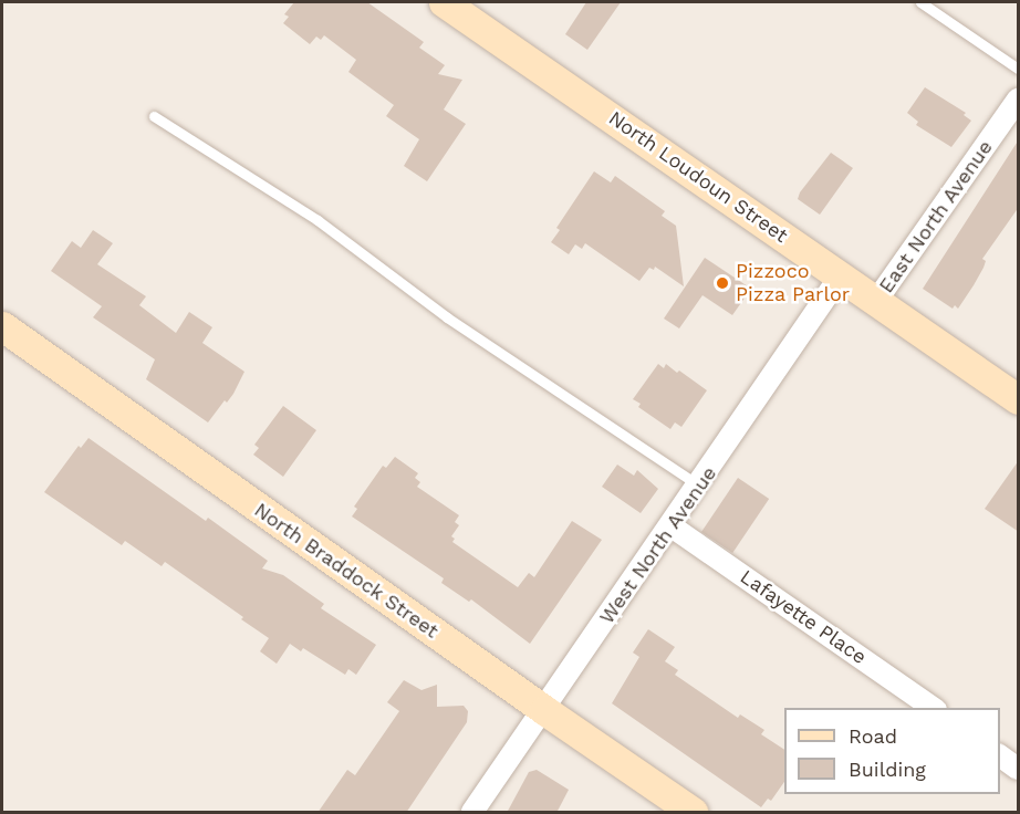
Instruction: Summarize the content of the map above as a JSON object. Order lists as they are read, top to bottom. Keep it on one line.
{"streets":{"street":["North Loudoun Street","East North Avenue","West North Avenue","North Braddock Street","Lafayette Place"]},"crossings":[["North Loudoun Street","East North Avenue"],["North Loudoun Street","West North Avenue"],["West North Avenue","North Braddock Street"],["West North Avenue","Lafayette Place"]],"places":["Pizzoco Pizza Parlor"],"legend":["Road","Building"]}
